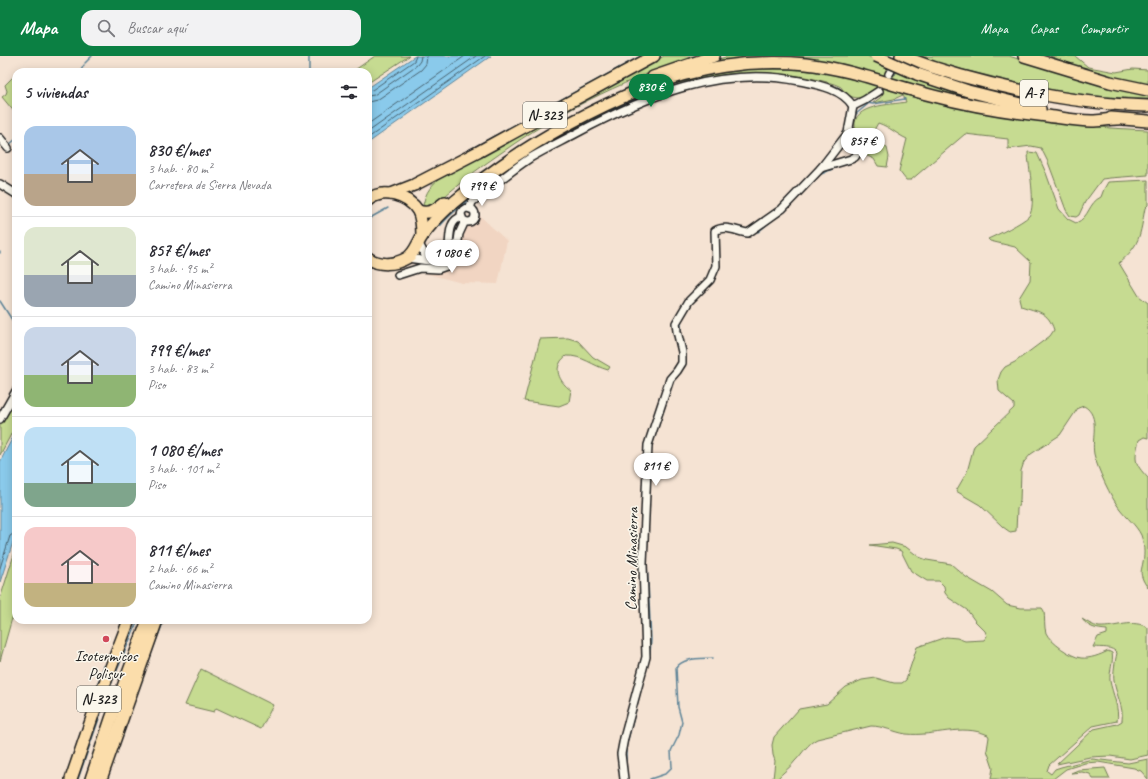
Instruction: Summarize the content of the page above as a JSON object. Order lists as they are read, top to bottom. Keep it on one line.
{"streets":{"highway":["A-7","N-323"],"street":["Camino Minasierra"]},"places":["Isotermicos Polisur"],"page":{"header":"Mapa","search":"Buscar aquí","nav":["Mapa","Capas","Compartir"],"heading":"5 viviendas","price":["830 €","857 €","799 €","1 080 €","811 €"],"list":[{"name":"830 €/mes","note":"3 hab. · 80 m² · Carretera de Sierra Nevada"},{"name":"857 €/mes","note":"3 hab. · 95 m² · Camino Minasierra"},{"name":"799 €/mes","note":"3 hab. · 83 m² · Piso"},{"name":"1 080 €/mes","note":"3 hab. · 101 m² · Piso"},{"name":"811 €/mes","note":"2 hab. · 66 m² · Camino Minasierra"}]}}
